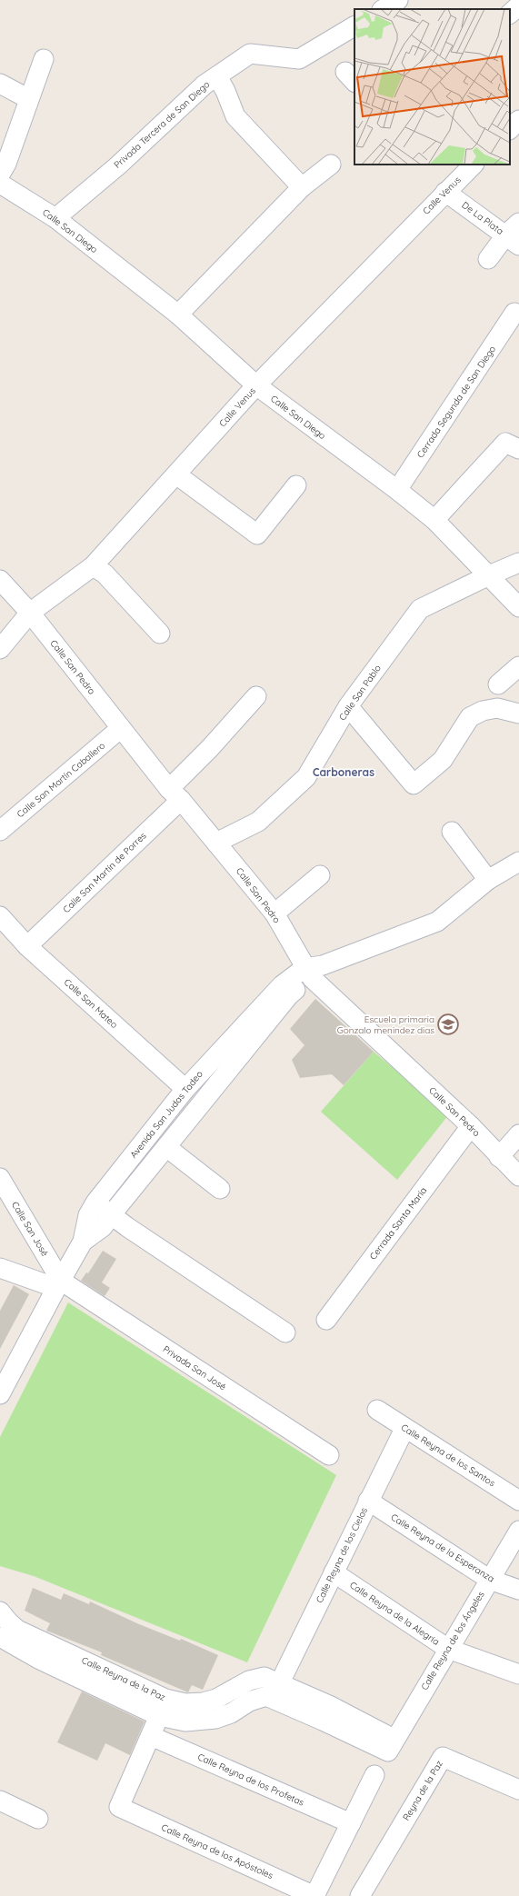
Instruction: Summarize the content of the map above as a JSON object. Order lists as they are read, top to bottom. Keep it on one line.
{"streets":{"street":["Privada Tercera de San Diego","Calle Venus","De La Plata","Calle San Diego","Cerrada Segunda de San Diego","Calle San Pedro","Calle San Pablo","Calle San Martín Caballero","Calle San Martín de Porres","Calle San Mateo","Avenida San Judas Tadeo","Cerrada Santa María","Calle San José","Privada San José","Calle Reyna de los Santos","Calle Reyna de la Esperanza","Calle Reyna de los Cielos","Calle Reyna de la Alegría","Calle Reyna de los Ángeles","Calle Reyna de la Paz","Calle Reyna de los Profetas","Reyna de la Paz","Calle Reyna de los Apóstoles"]},"crossings":[["Privada Tercera de San Diego","Calle San Diego"],["Calle Venus","De La Plata"],["Calle Venus","Calle San Diego"],["Calle Venus","Calle San Pedro"],["Calle San Diego","Cerrada Segunda de San Diego"],["Calle San Diego","Calle San Pablo"],["Calle San Pedro","Calle San Pablo"],["Calle San Pedro","Calle San Martín Caballero"],["Calle San Pedro","Calle San Martín de Porres"],["Calle San Pedro","Avenida San Judas Tadeo"],["Calle San Pedro","Cerrada Santa María"],["Calle San Martín de Porres","Calle San Mateo"],["Calle San Mateo","Avenida San Judas Tadeo"],["Avenida San Judas Tadeo","Calle San José"],["Avenida San Judas Tadeo","Privada San José"],["Calle San José","Privada San José"],["Calle Reyna de los Santos","Calle Reyna de los Cielos"],["Calle Reyna de la Esperanza","Calle Reyna de los Cielos"],["Calle Reyna de la Esperanza","Calle Reyna de los Ángeles"],["Calle Reyna de los Cielos","Calle Reyna de la Alegría"],["Calle Reyna de los Cielos","Calle Reyna de la Paz"],["Calle Reyna de la Alegría","Calle Reyna de los Ángeles"],["Calle Reyna de los Ángeles","Calle Reyna de la Paz"],["Calle Reyna de los Profetas","Calle Reyna de los Apóstoles"]],"districts":["Carboneras"],"places":{"school or university":["Escuela primaria Gonzalo menindez dias"]}}
